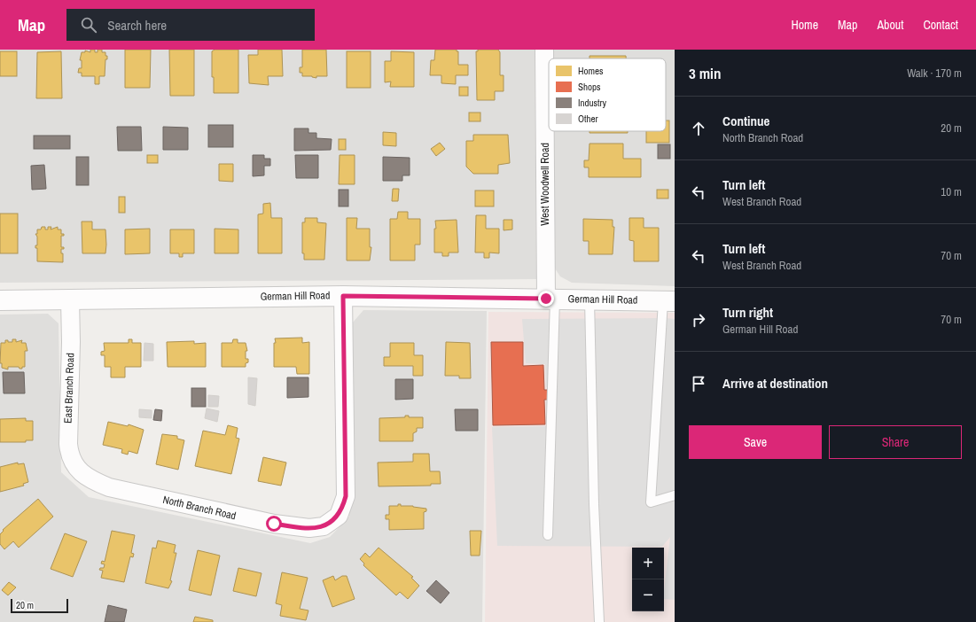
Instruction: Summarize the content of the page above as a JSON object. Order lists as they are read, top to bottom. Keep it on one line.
{"streets":{"street":["West Woodwell Road","German Hill Road","East Branch Road","North Branch Road"]},"crossings":[["West Woodwell Road","German Hill Road"],["German Hill Road","East Branch Road"],["German Hill Road","North Branch Road"],["East Branch Road","North Branch Road"]],"legend":["Homes","Shops","Industry","Other"],"scale_bar":"20 m","page":{"header":"Map","search":"Search here","nav":["Home","Map","About","Contact"],"heading":["3 min","Walk · 170 m"],"list":[["Continue","North Branch Road","20 m"],["Turn left","West Branch Road","10 m"],["Turn left","West Branch Road","70 m"],["Turn right","German Hill Road","70 m"],"Arrive at destination"],"buttons":["Save","Share"],"map_buttons":["+","−"],"scale":"20 m"}}
